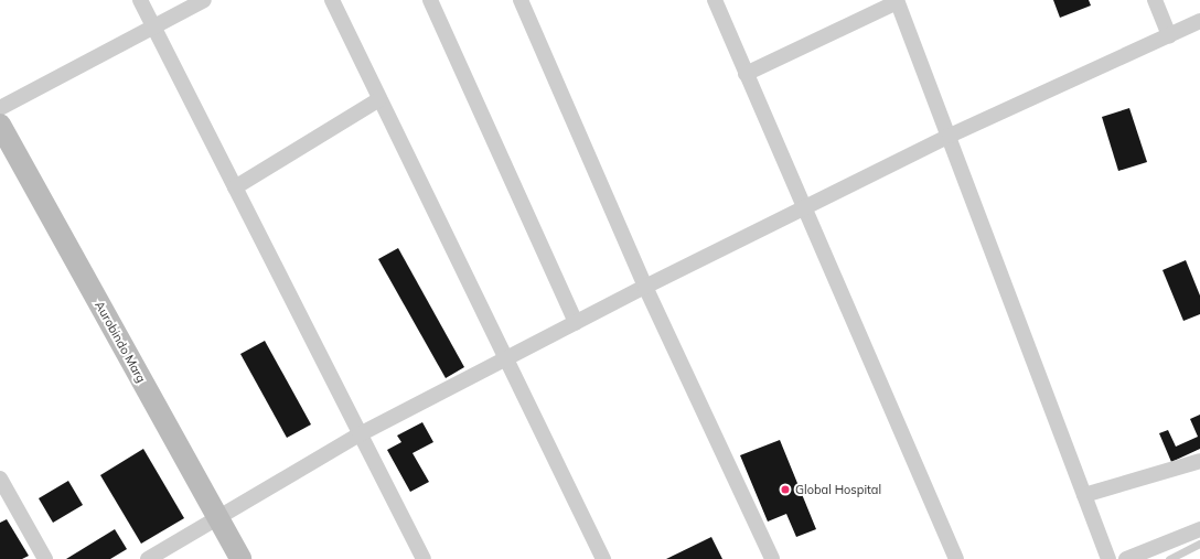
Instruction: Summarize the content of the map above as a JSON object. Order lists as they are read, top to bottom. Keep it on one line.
{"streets":{"street":["Aurobindo Marg"]},"places":["Global Hospital"]}
